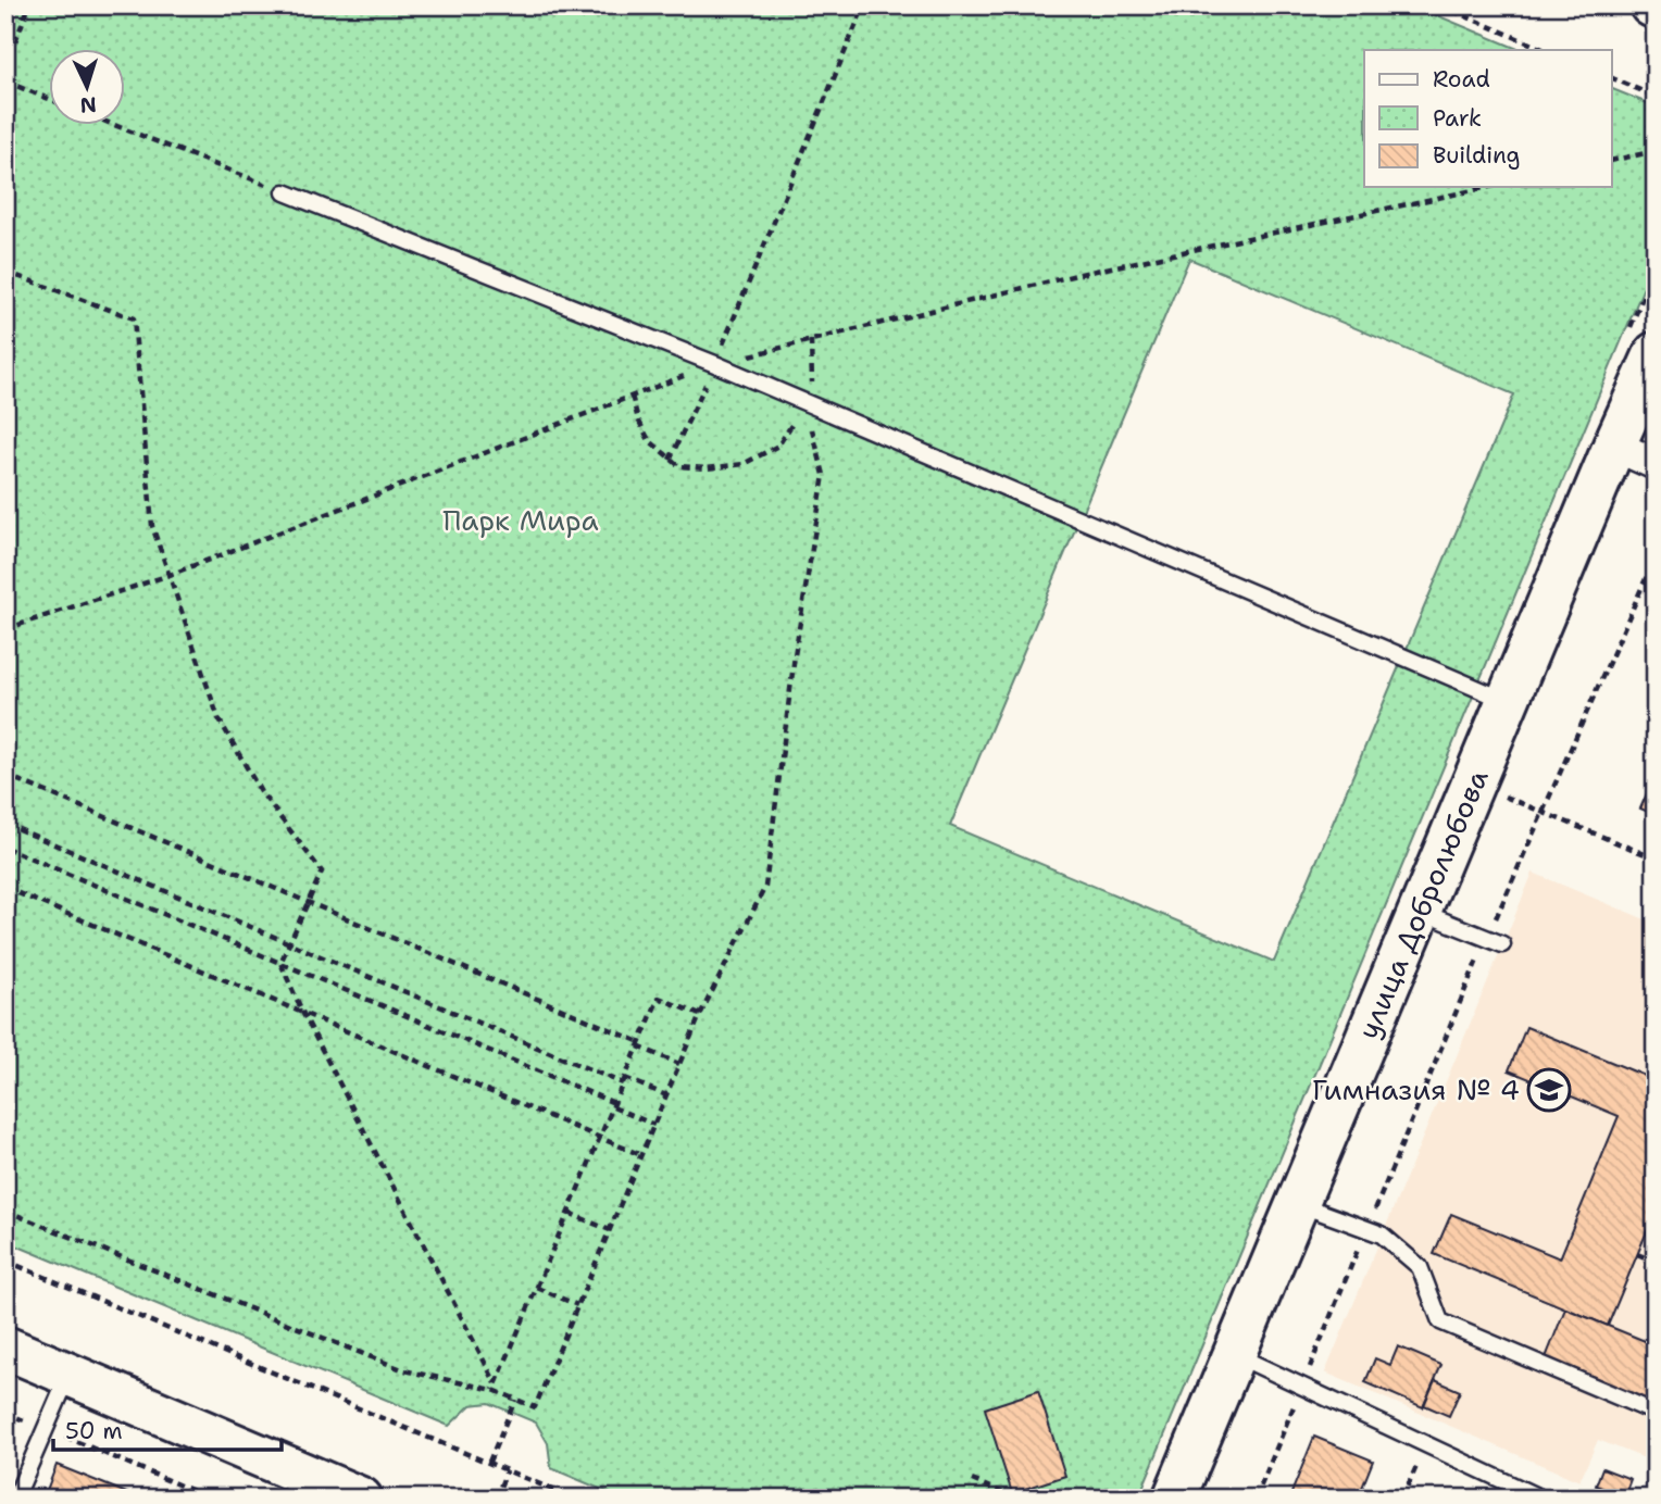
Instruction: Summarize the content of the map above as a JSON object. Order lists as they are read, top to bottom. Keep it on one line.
{"streets":{"street":["улица Добролюбова"]},"parks":["Парк Мира"],"places":{"school or university":["Гимназия № 4"]},"legend":["Road","Park","Building"],"scale_bar":"50 m","north":"bottom"}
